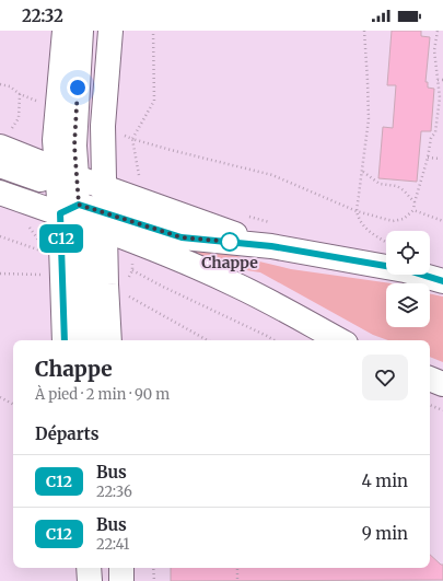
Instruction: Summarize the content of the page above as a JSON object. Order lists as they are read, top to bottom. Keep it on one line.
{"places":["Chappe"],"lines":["bus line C12"],"page":{"status":"22:32","on_map":"C12","heading":[["Chappe","À pied · 2 min · 90 m"],"Départs"],"list":[{"mark":"C12","name":"Bus","note":"22:36","value":"4 min"},{"mark":"C12","name":"Bus","note":"22:41","value":"9 min"}]}}
